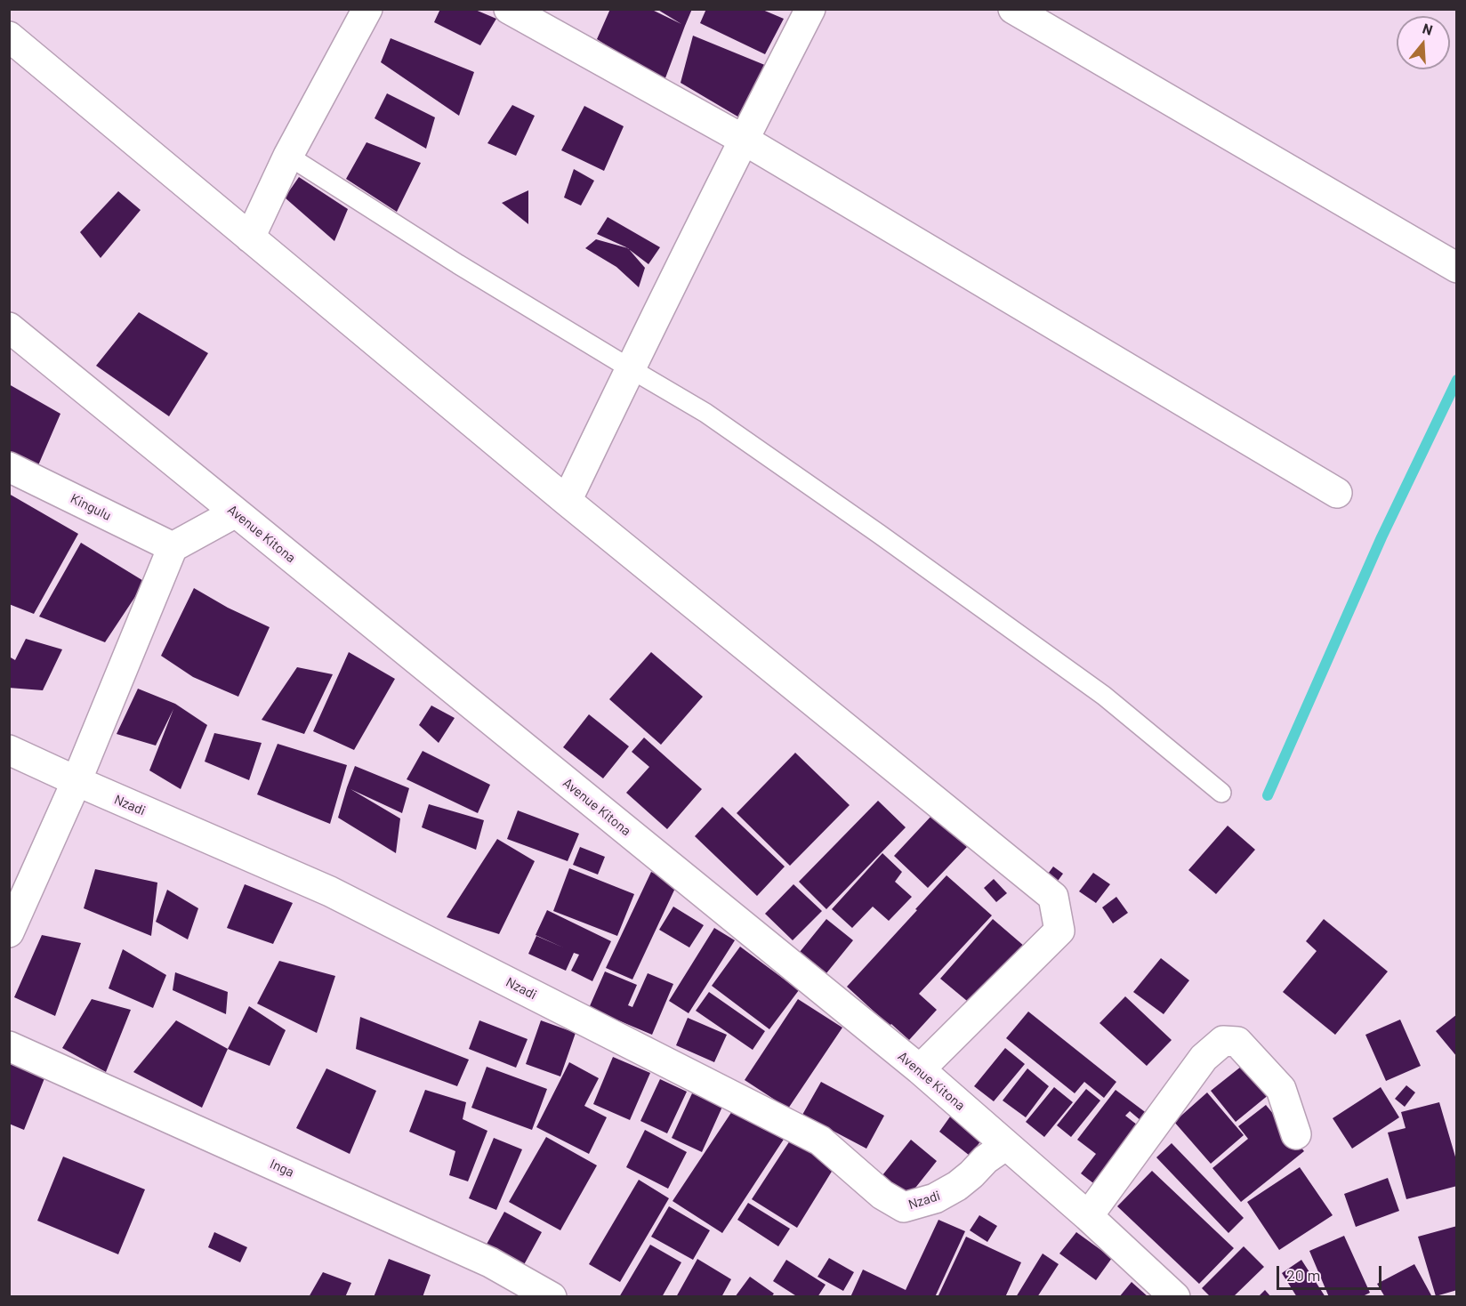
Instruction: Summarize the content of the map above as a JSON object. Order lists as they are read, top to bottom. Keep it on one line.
{"streets":{"street":["Kingulu","Avenue Kitona","Nzadi","Inga"]},"crossings":[["Avenue Kitona","Nzadi"]],"scale_bar":"20 m","north":"top"}
